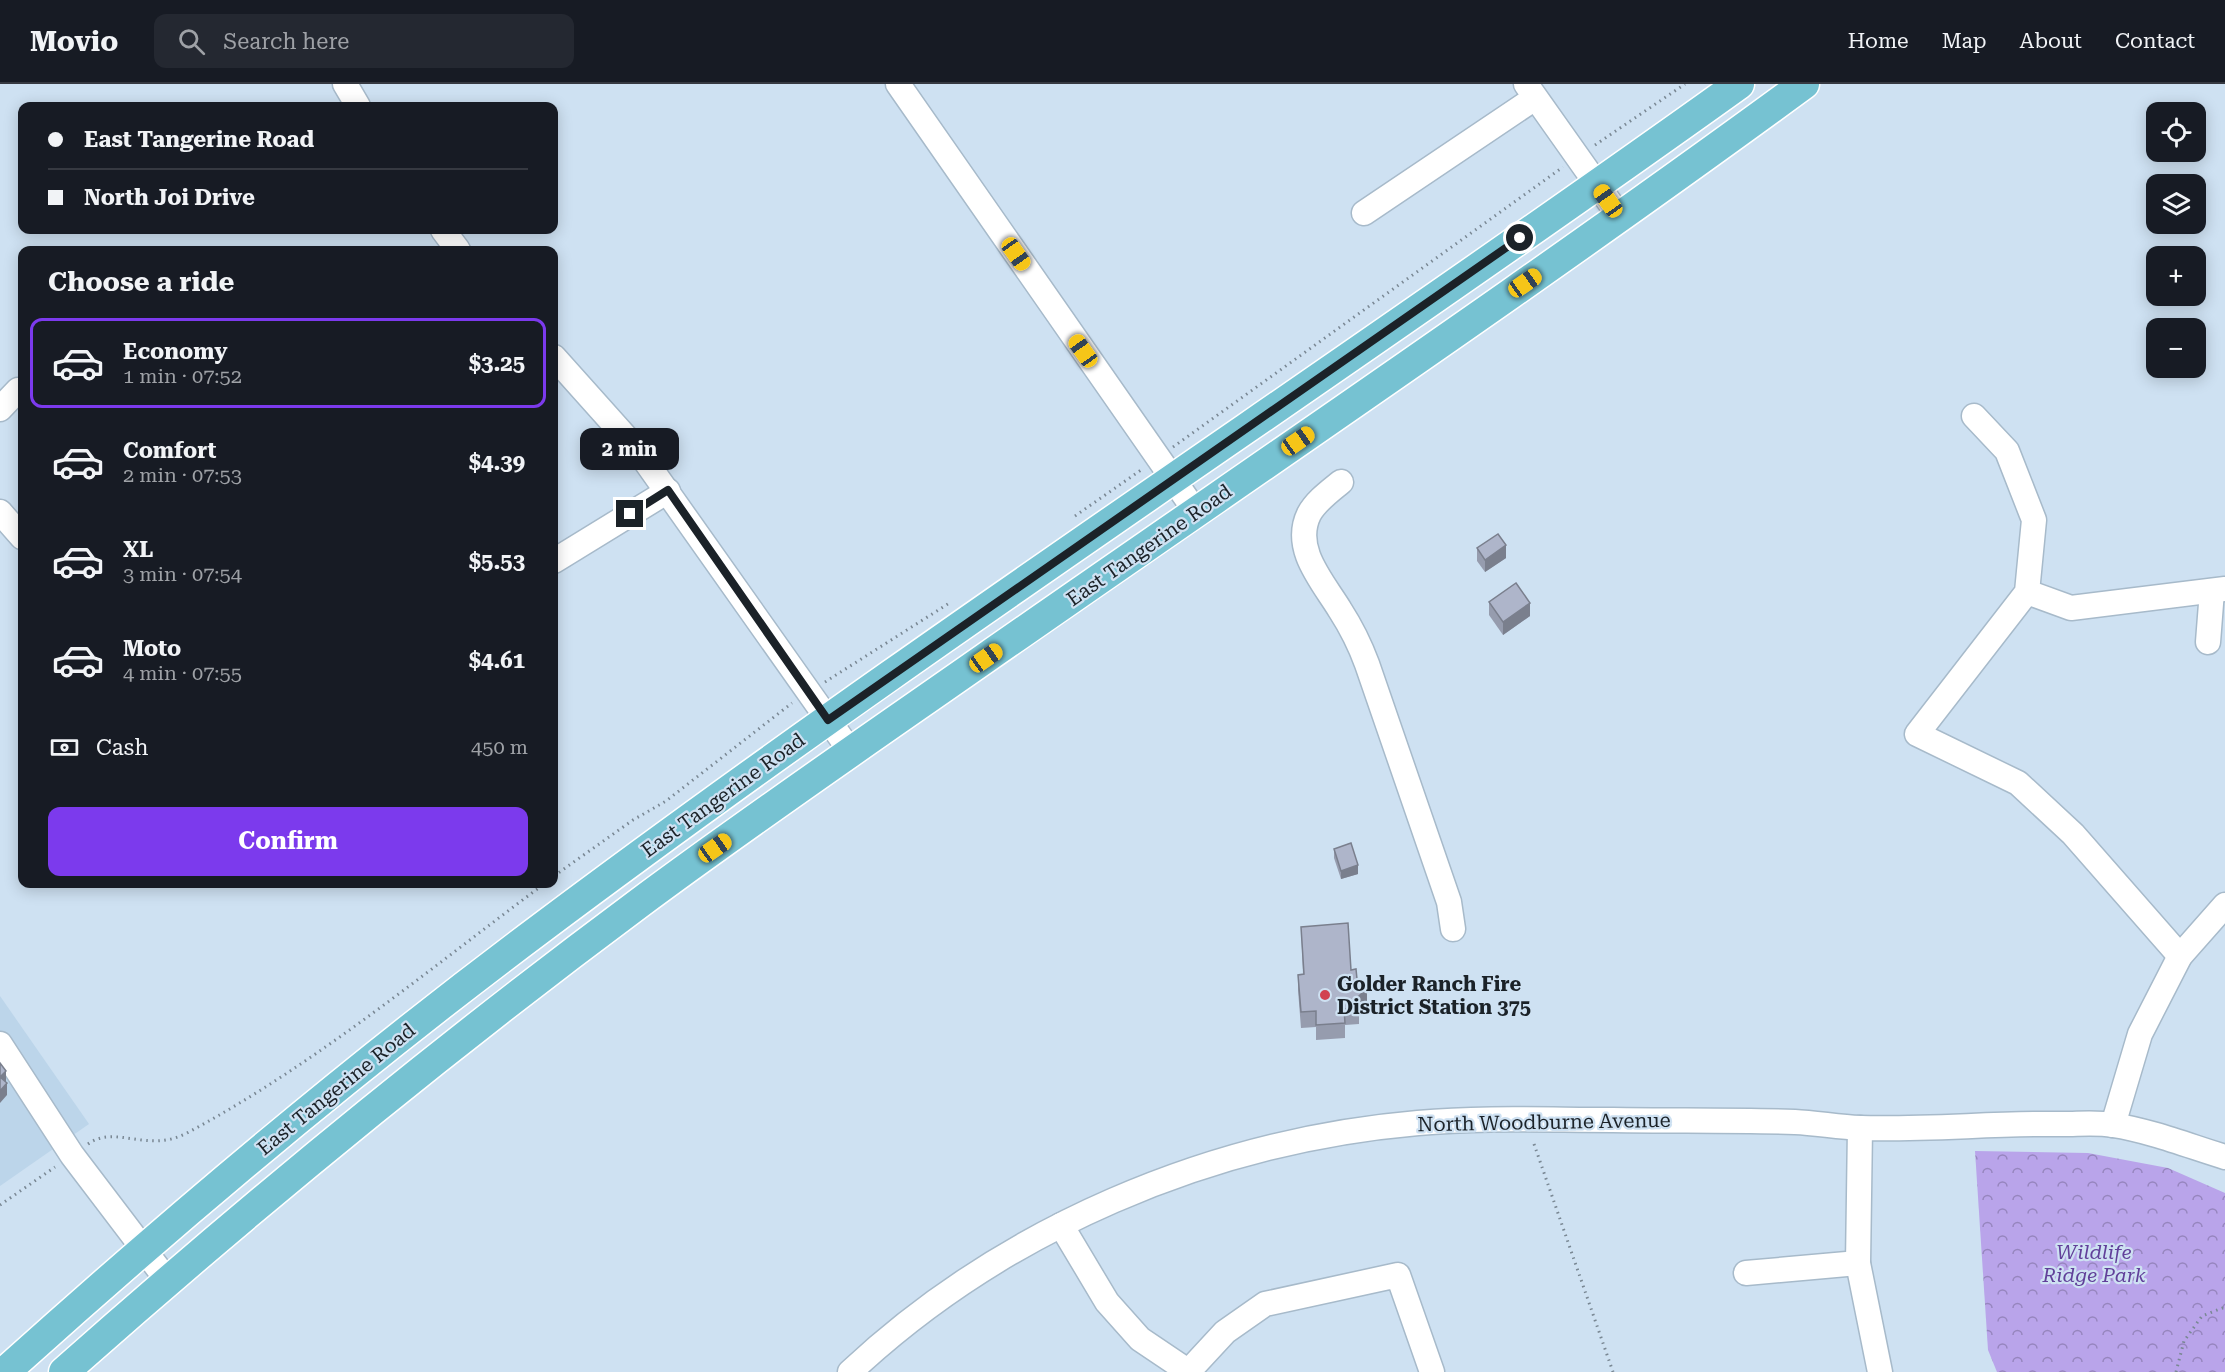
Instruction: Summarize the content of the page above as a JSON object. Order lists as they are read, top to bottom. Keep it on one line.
{"streets":{"main road":["East Tangerine Road"],"street":["North Woodburne Avenue"]},"parks":["Wildlife Ridge Park"],"places":["Golder Ranch Fire District Station 375"],"page":{"header":"Movio","search":"Search here","nav":["Home","Map","About","Contact"],"map_buttons":["+","−"],"banner":["East Tangerine Road","North Joi Drive"],"heading":"Choose a ride","list":[{"name":"Economy","note":"1 min · 07:52","value":"$3.25"},{"name":"Comfort","note":"2 min · 07:53","value":"$4.39"},{"name":"XL","note":"3 min · 07:54","value":"$5.53"},{"name":"Moto","note":"4 min · 07:55","value":"$4.61"}],"bubble":"2 min","pay":["Cash","450 m"],"buttons":"Confirm"}}
